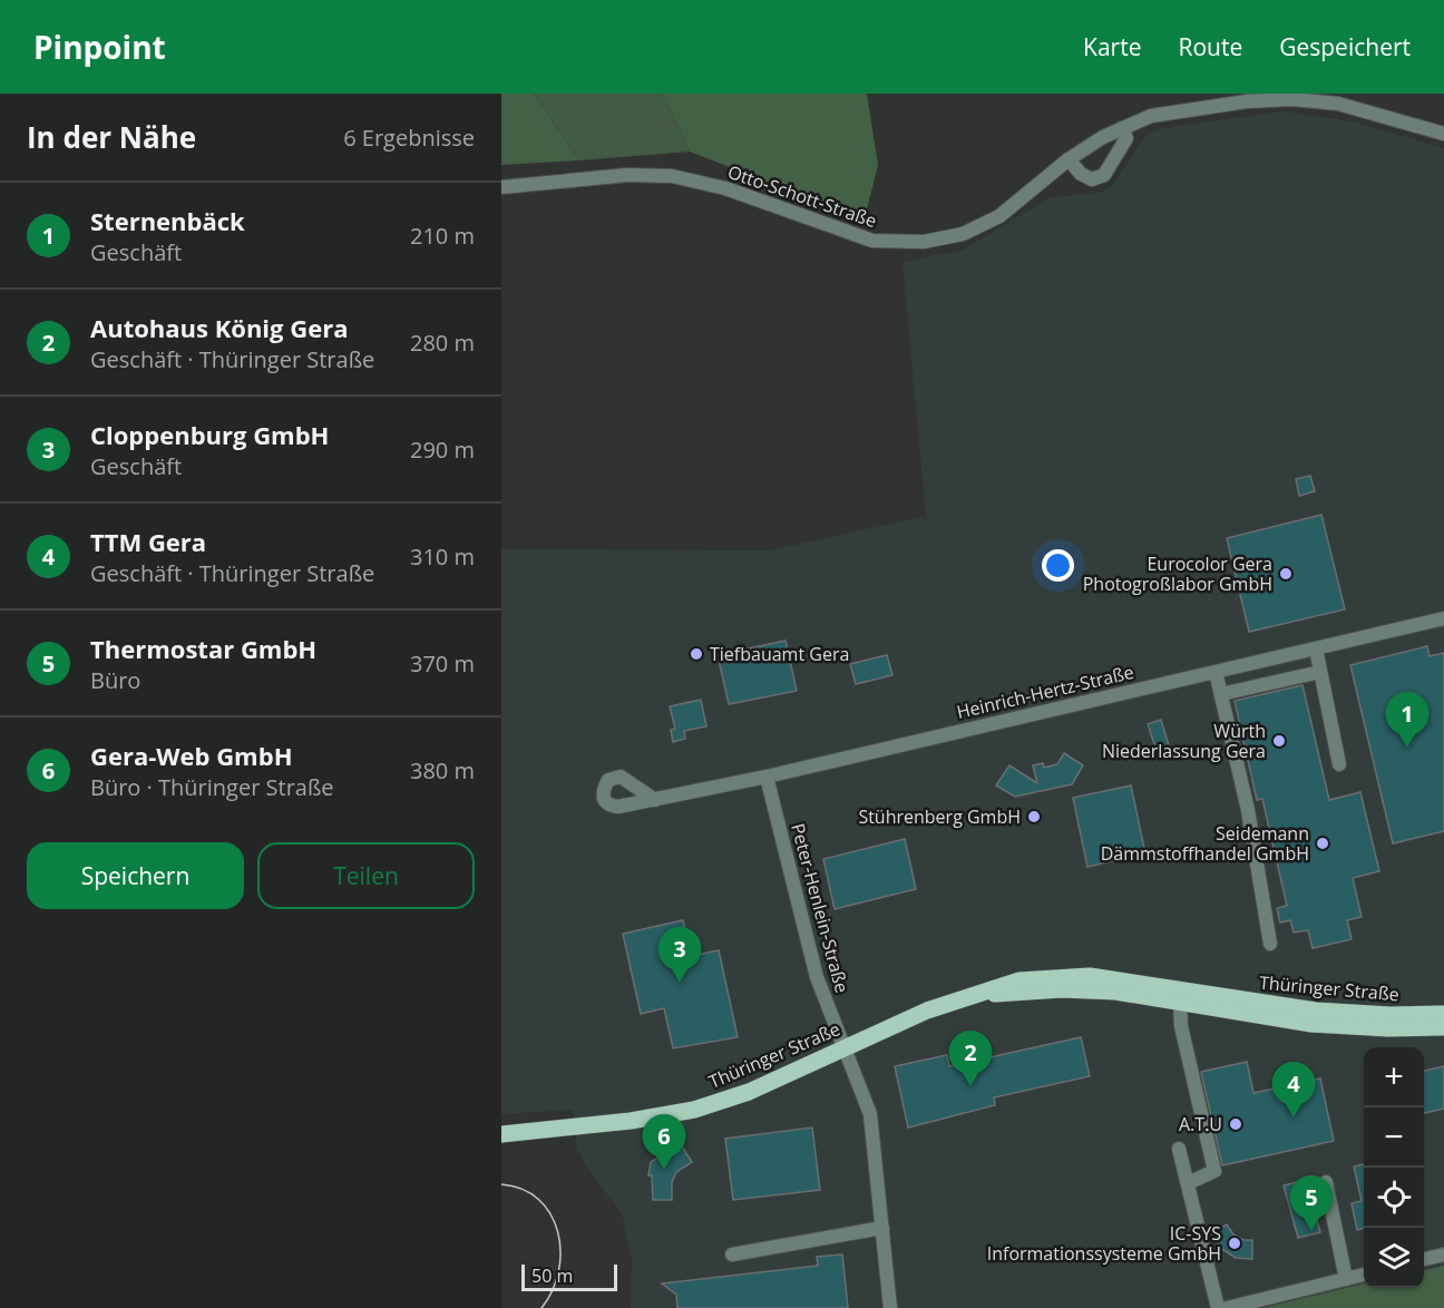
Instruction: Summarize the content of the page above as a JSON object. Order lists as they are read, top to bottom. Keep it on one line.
{"streets":{"main road":["Thüringer Straße"],"street":["Otto-Schott-Straße","Heinrich-Hertz-Straße","Peter-Henlein-Straße"]},"crossings":[["Heinrich-Hertz-Straße","Peter-Henlein-Straße"],["Peter-Henlein-Straße","Thüringer Straße"]],"places":["Eurocolor Gera Photogroßlabor GmbH","Tiefbauamt Gera","Würth Niederlassung Gera","Stührenberg GmbH","Seidemann Dämmstoffhandel GmbH","A.T.U","IC-SYS Informationssysteme GmbH"],"scale_bar":"50 m","page":{"header":"Pinpoint","nav":["Karte","Route","Gespeichert"],"heading":["In der Nähe","6 Ergebnisse"],"list":[{"mark":"1","name":"Sternenbäck","note":"Geschäft","value":"210 m"},{"mark":"2","name":"Autohaus König Gera","note":"Geschäft · Thüringer Straße","value":"280 m"},{"mark":"3","name":"Cloppenburg GmbH","note":"Geschäft","value":"290 m"},{"mark":"4","name":"TTM Gera","note":"Geschäft · Thüringer Straße","value":"310 m"},{"mark":"5","name":"Thermostar GmbH","note":"Büro","value":"370 m"},{"mark":"6","name":"Gera-Web GmbH","note":"Büro · Thüringer Straße","value":"380 m"}],"pins":["1","3","2","4","6","5"],"buttons":["Speichern","Teilen"],"map_buttons":["+","−"],"scale":"50 m"}}
